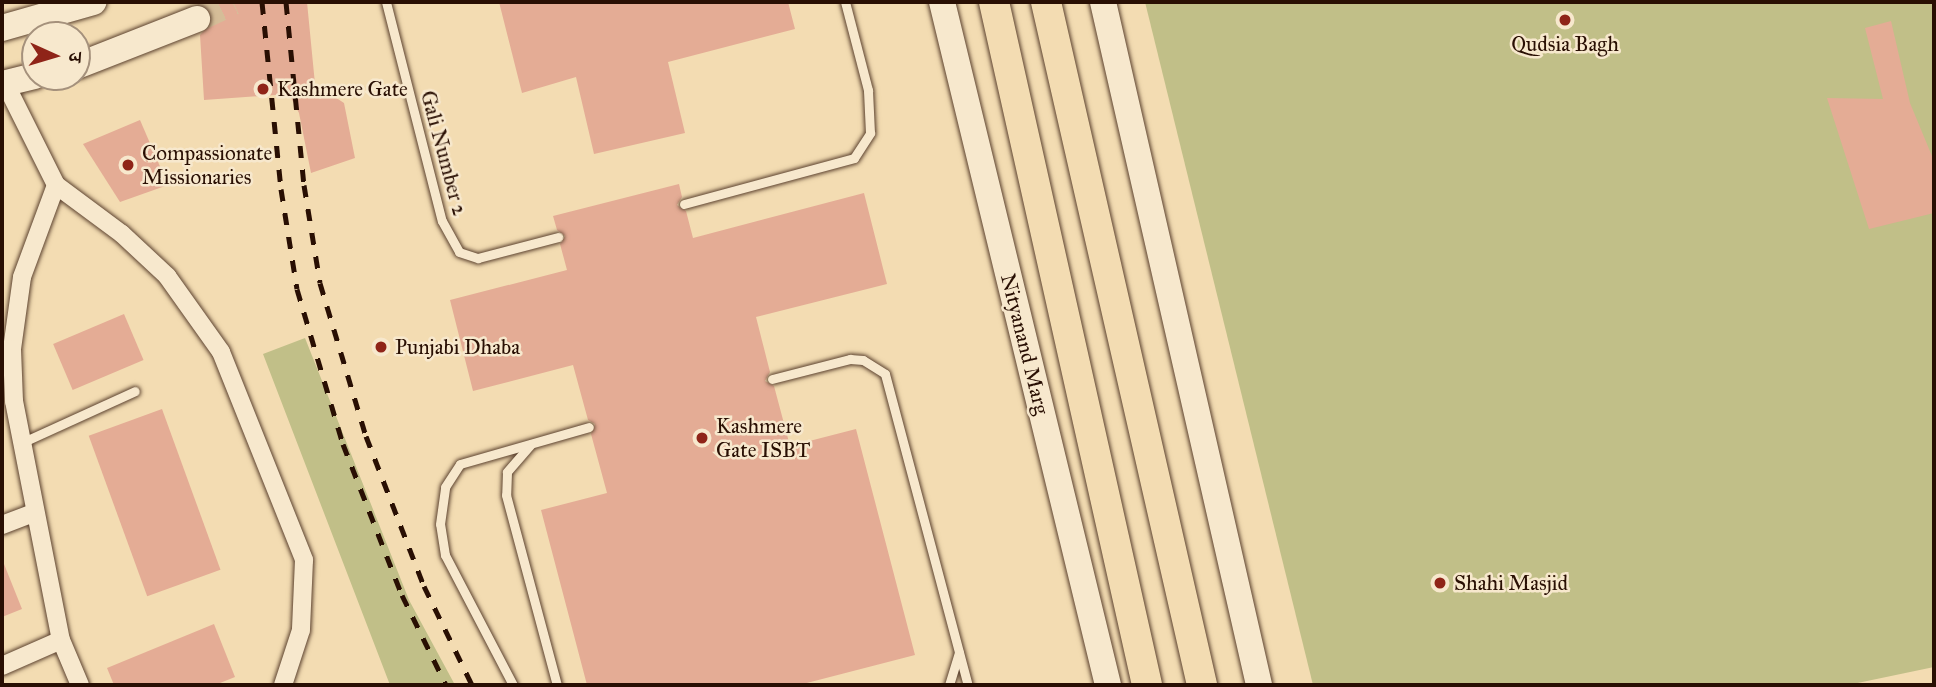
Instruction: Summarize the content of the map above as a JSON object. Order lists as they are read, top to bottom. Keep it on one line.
{"streets":{"main road":["Nityanand Marg"],"lane":["Gali Number 2"]},"places":["Qudsia Bagh","Kashmere Gate","Compassionate Missionaries","Punjabi Dhaba","Kashmere Gate ISBT","Shahi Masjid"],"north":"right"}
